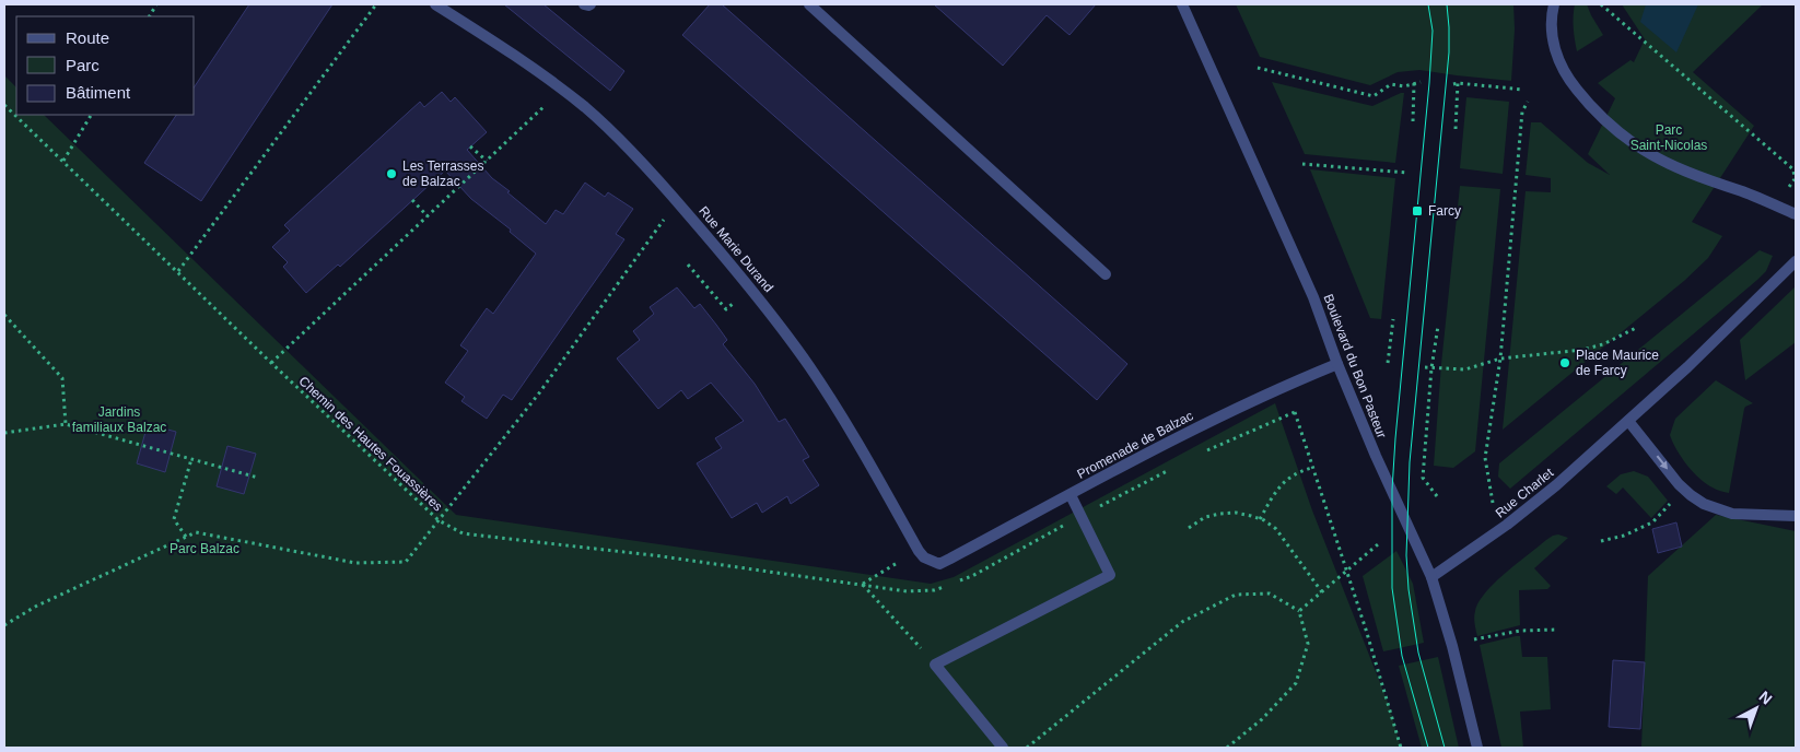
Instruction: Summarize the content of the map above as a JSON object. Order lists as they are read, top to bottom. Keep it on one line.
{"streets":{"street":["Rue Marie Durand","Boulevard du Bon Pasteur","Promenade de Balzac","Rue Charlet"],"path":["Chemin des Hautes Fouassières"]},"crossings":[["Rue Marie Durand","Promenade de Balzac"],["Boulevard du Bon Pasteur","Promenade de Balzac"],["Boulevard du Bon Pasteur","Rue Charlet"]],"parks":["Parc Saint-Nicolas","Jardins familiaux Balzac","Parc Balzac"],"places":{"other":["Les Terrasses de Balzac","Place Maurice de Farcy"],"transit":["Farcy"]},"legend":["Route","Parc","Bâtiment"],"north":"top right"}
